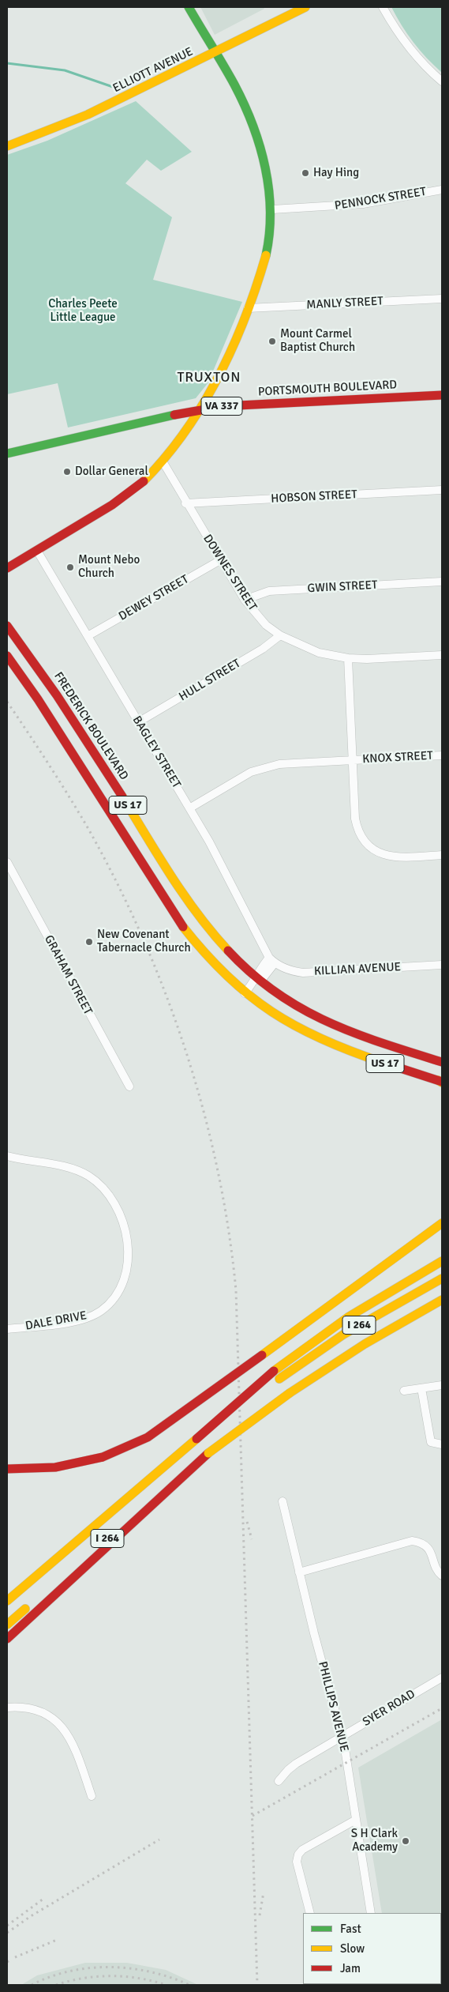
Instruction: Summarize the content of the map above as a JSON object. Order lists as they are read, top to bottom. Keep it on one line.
{"streets":{"main road":["ELLIOTT AVENUE","PORTSMOUTH BOULEVARD","VA 337","FREDERICK BOULEVARD","US 17","I 264"],"street":["PENNOCK STREET","MANLY STREET","HOBSON STREET","DOWNES STREET","GWIN STREET","DEWEY STREET","HULL STREET","BAGLEY STREET","KNOX STREET","KILLIAN AVENUE","GRAHAM STREET","DALE DRIVE","PHILLIPS AVENUE","SYER ROAD"]},"crossings":[["HOBSON STREET","DOWNES STREET"],["DOWNES STREET","GWIN STREET"],["DOWNES STREET","DEWEY STREET"],["DOWNES STREET","HULL STREET"],["DEWEY STREET","BAGLEY STREET"],["HULL STREET","BAGLEY STREET"],["BAGLEY STREET","KNOX STREET"],["BAGLEY STREET","KILLIAN AVENUE"],["PHILLIPS AVENUE","SYER ROAD"]],"districts":["TRUXTON"],"parks":["Charles Peete Little League"],"places":["Hay Hing","Mount Carmel Baptist Church","Dollar General","Mount Nebo Church","New Covenant Tabernacle Church","S H Clark Academy"],"legend":["Fast","Slow","Jam"]}
